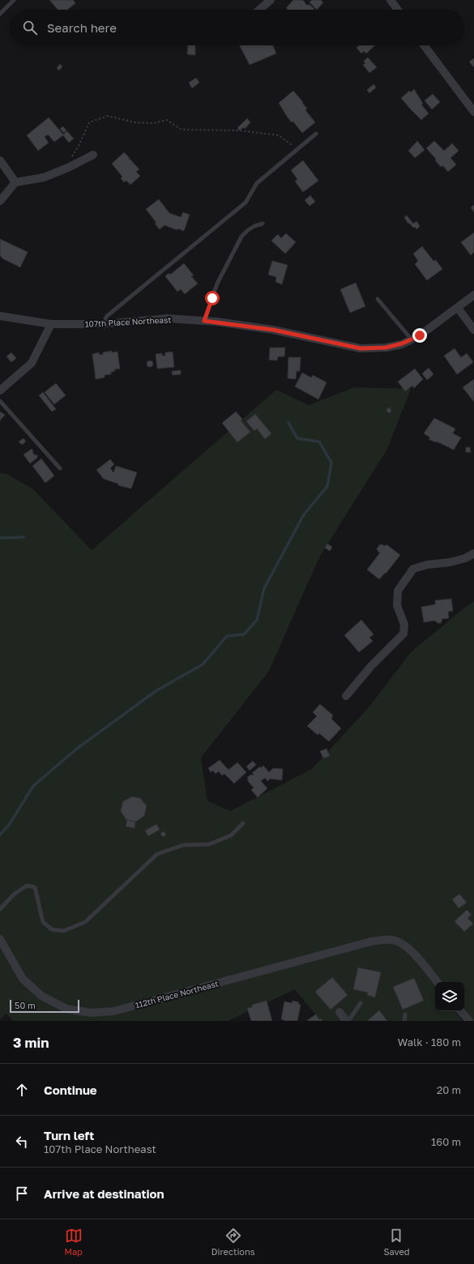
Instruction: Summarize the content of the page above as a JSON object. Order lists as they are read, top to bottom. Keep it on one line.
{"streets":{"street":["107th Place Northeast","112th Place Northeast"]},"scale_bar":"50 m","page":{"search":"Search here","scale":"50 m","heading":["3 min","Walk · 180 m"],"list":[["Continue","20 m"],["Turn left","107th Place Northeast","160 m"],"Arrive at destination"],"nav":["Map","Directions","Saved"]}}
